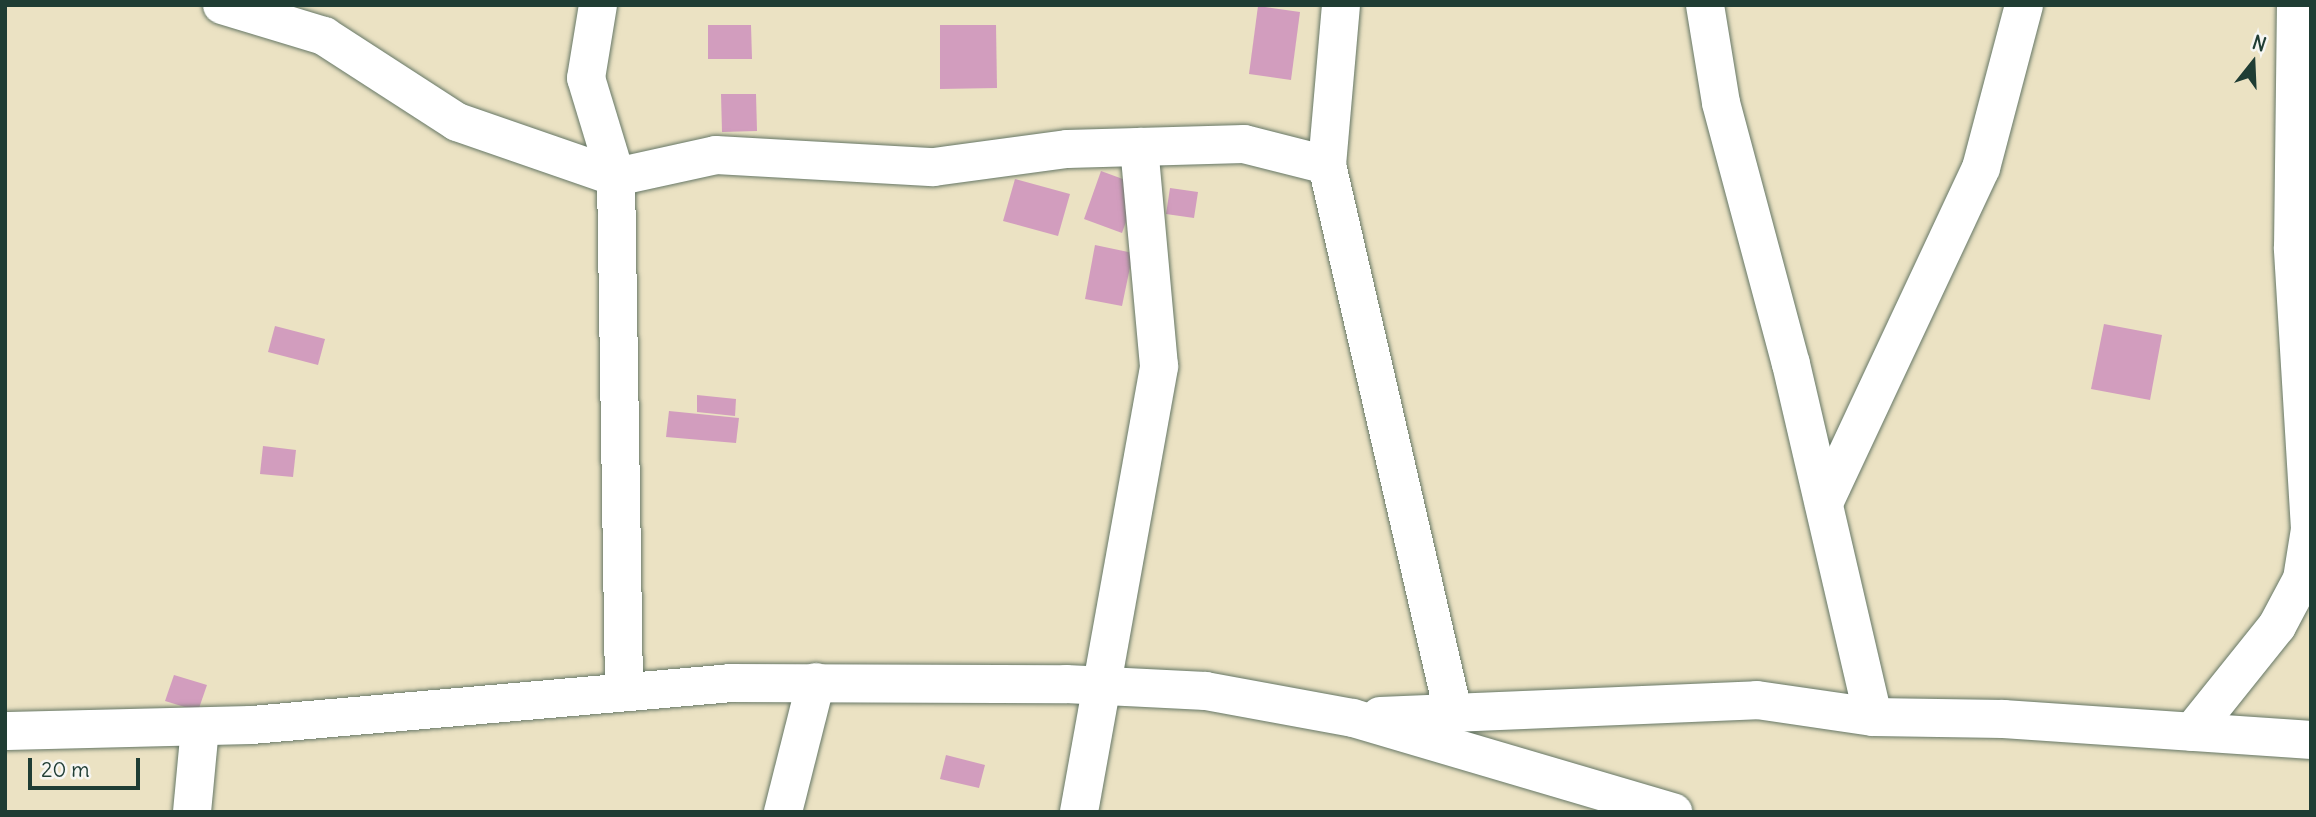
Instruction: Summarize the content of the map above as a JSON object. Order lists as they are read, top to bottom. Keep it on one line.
{"scale_bar":"20 m","north":"top"}
